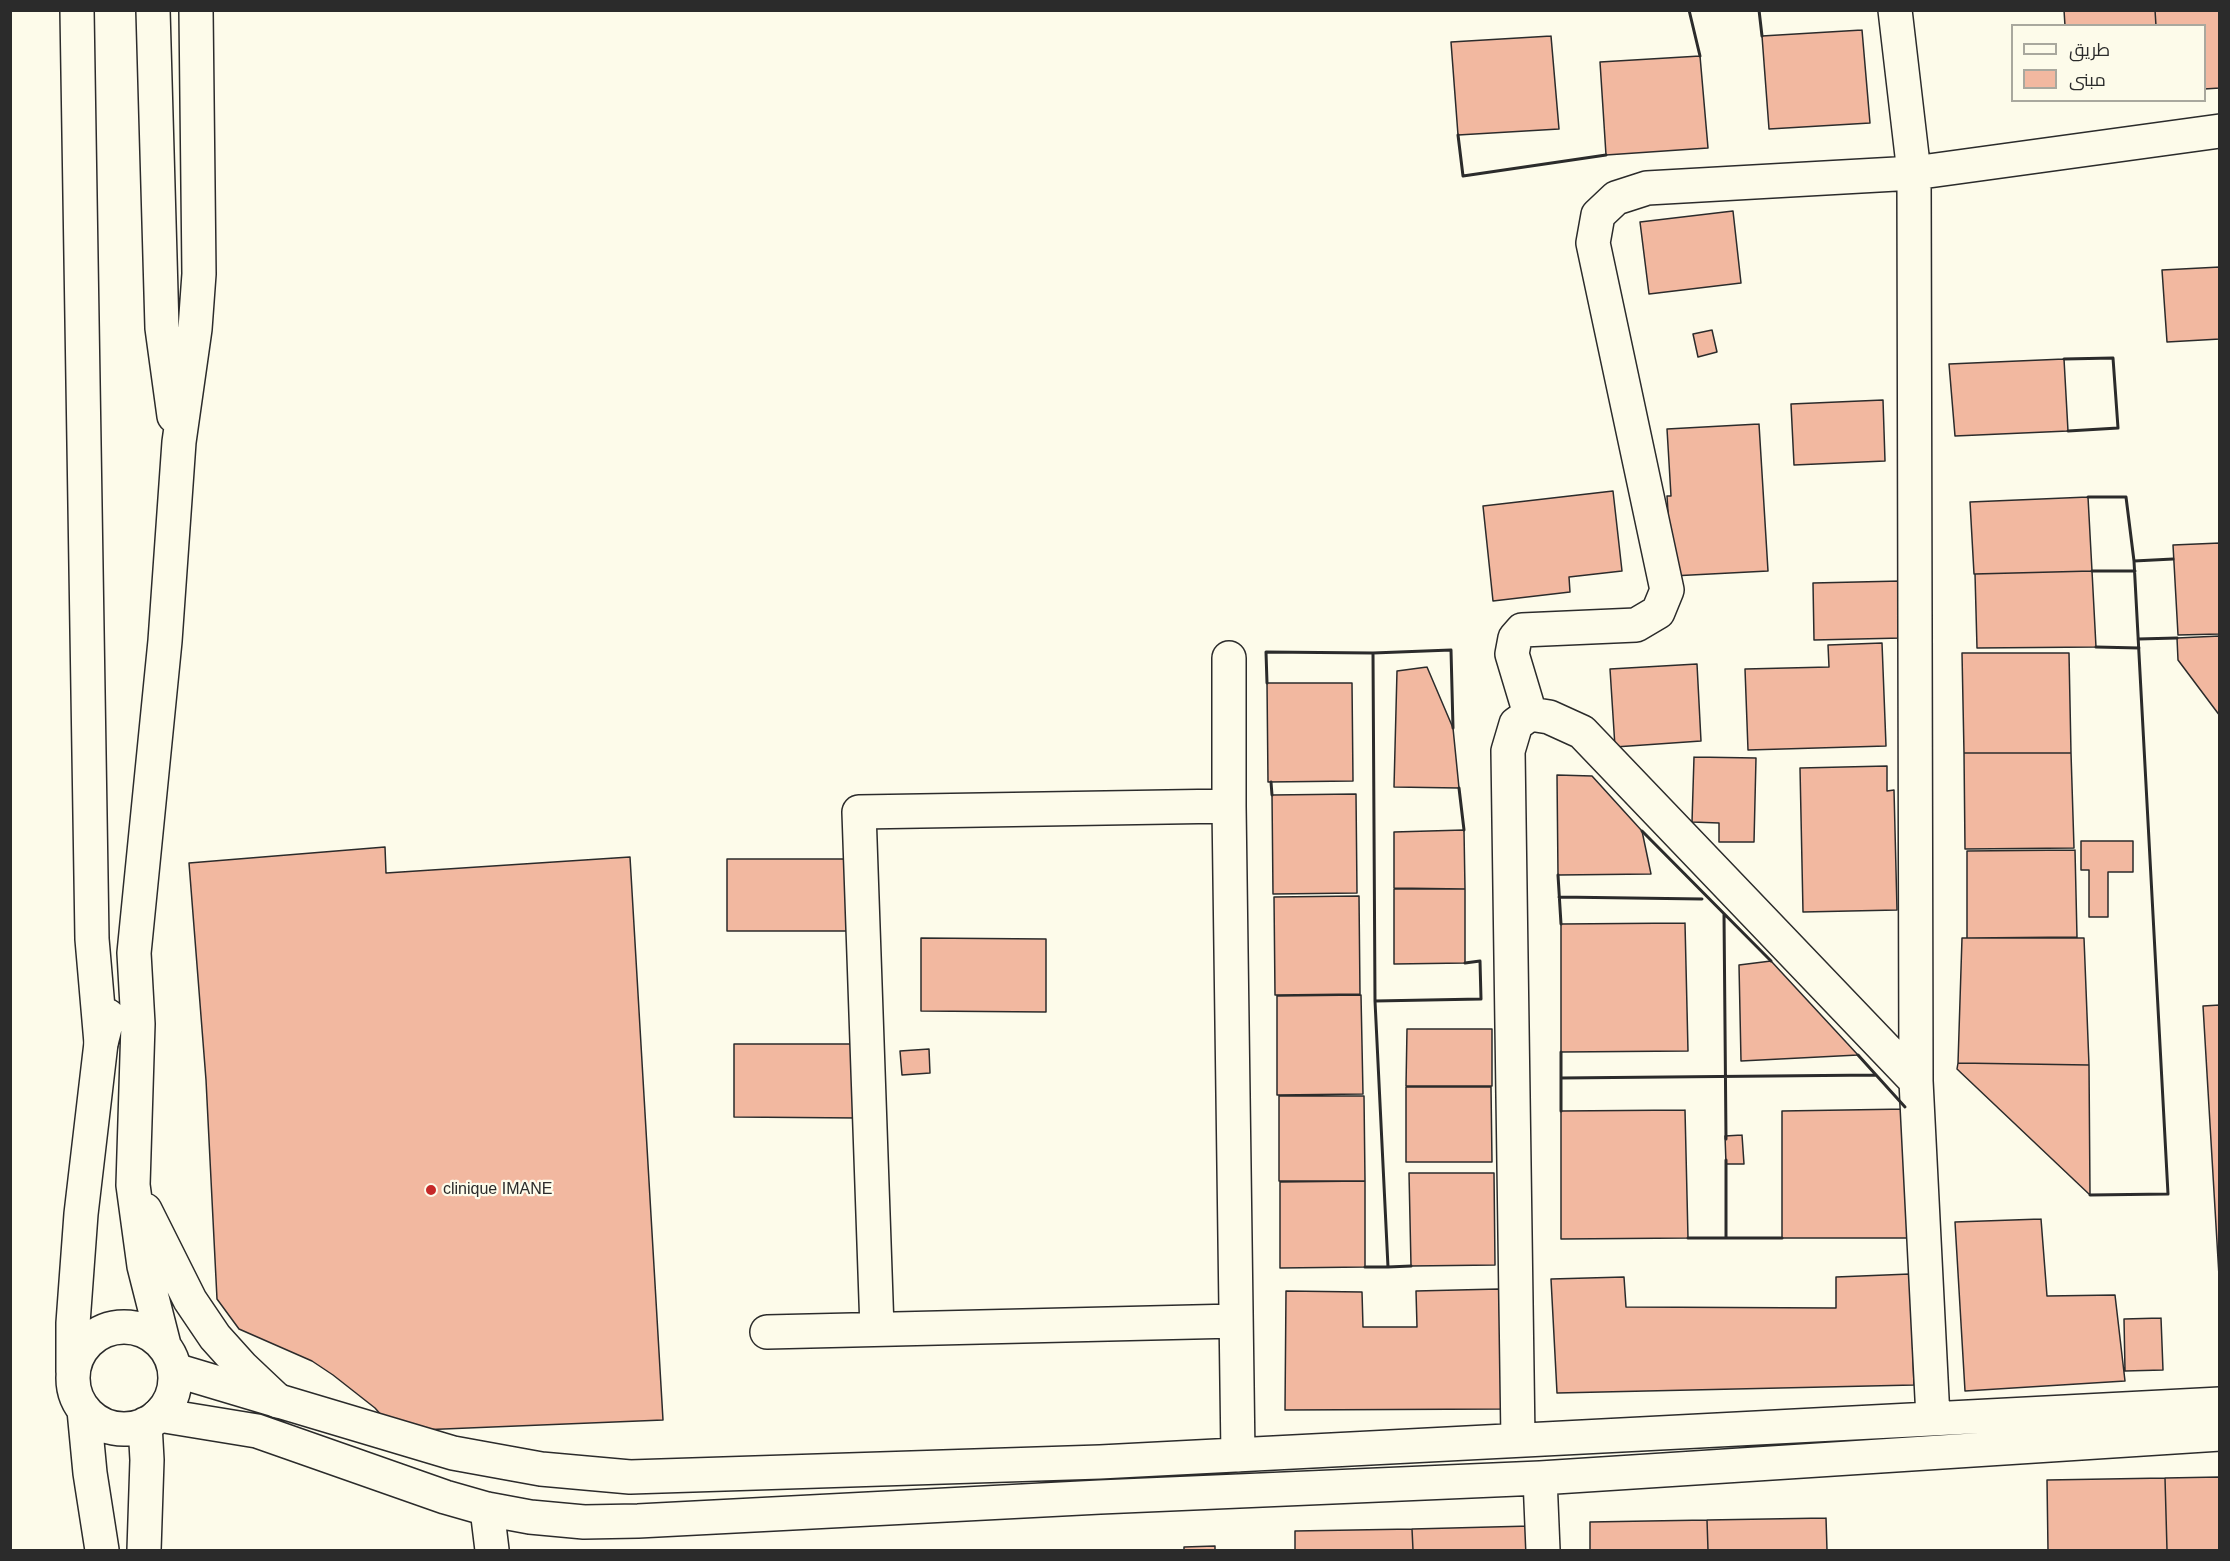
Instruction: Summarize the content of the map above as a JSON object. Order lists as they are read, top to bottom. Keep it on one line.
{"places":["clinique IMANE"],"legend":["طريق","مبنى"]}
